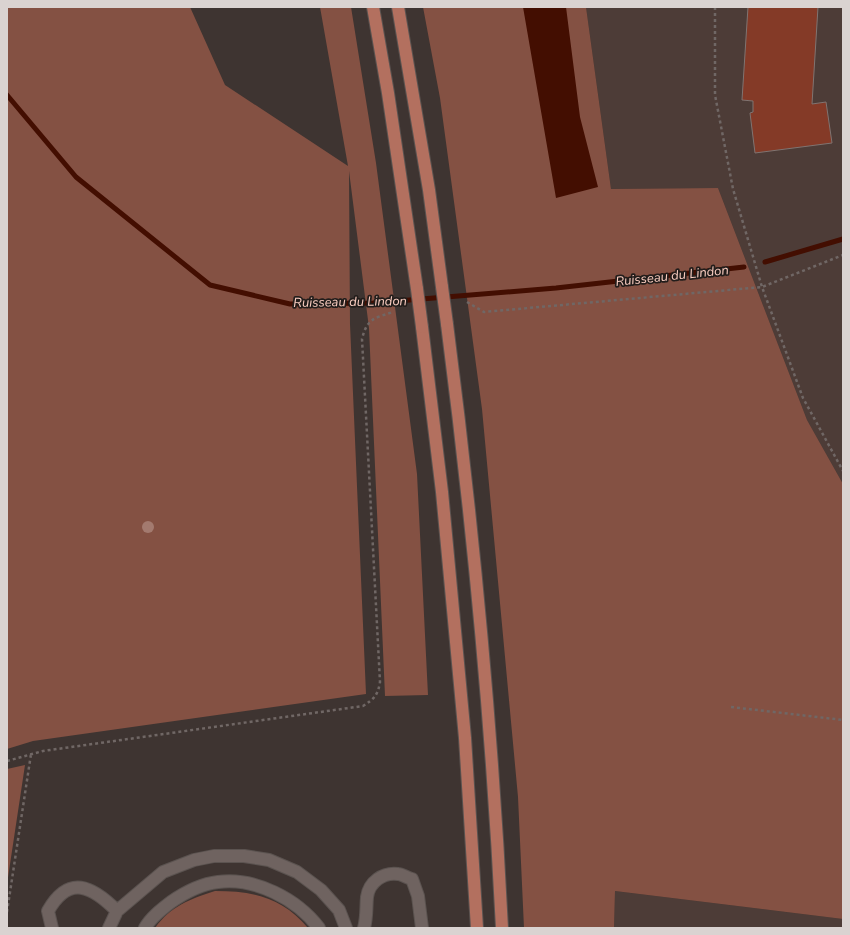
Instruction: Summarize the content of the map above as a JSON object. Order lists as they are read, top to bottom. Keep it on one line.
{"water":["Ruisseau du Lindon"]}
